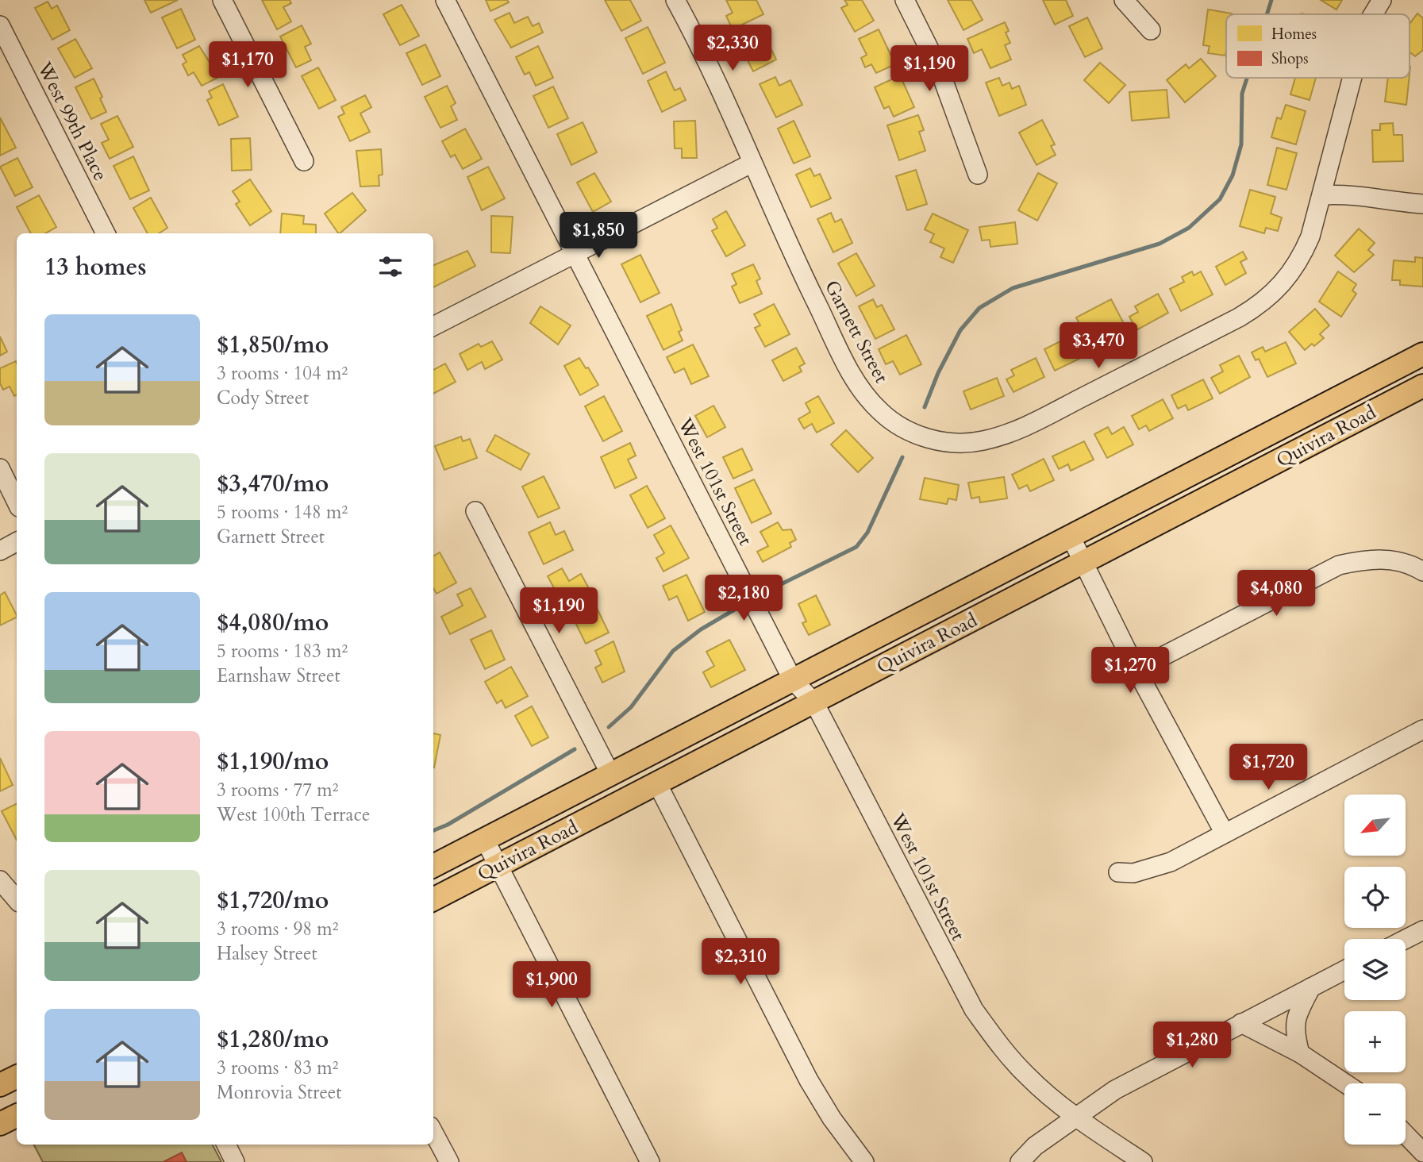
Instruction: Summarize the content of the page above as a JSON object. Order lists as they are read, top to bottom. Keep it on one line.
{"streets":{"main road":["Quivira Road"],"street":["West 99th Place","Garnett Street","West 101st Street"]},"crossings":[["Quivira Road","West 101st Street"]],"legend":["Homes","Shops"],"north":"bottom left","page":{"price":["$2,330","$1,170","$1,190","$1,850","$3,470","$4,080","$2,180","$1,190","$1,270","$1,720","$2,310","$1,900","$1,280"],"heading":"13 homes","list":[{"name":"$1,850/mo","note":"3 rooms · 104 m² · Cody Street"},{"name":"$3,470/mo","note":"5 rooms · 148 m² · Garnett Street"},{"name":"$4,080/mo","note":"5 rooms · 183 m² · Earnshaw Street"},{"name":"$1,190/mo","note":"3 rooms · 77 m² · West 100th Terrace"},{"name":"$1,720/mo","note":"3 rooms · 98 m² · Halsey Street"},{"name":"$1,280/mo","note":"3 rooms · 83 m² · Monrovia Street"}],"map_buttons":["+","−"]}}
